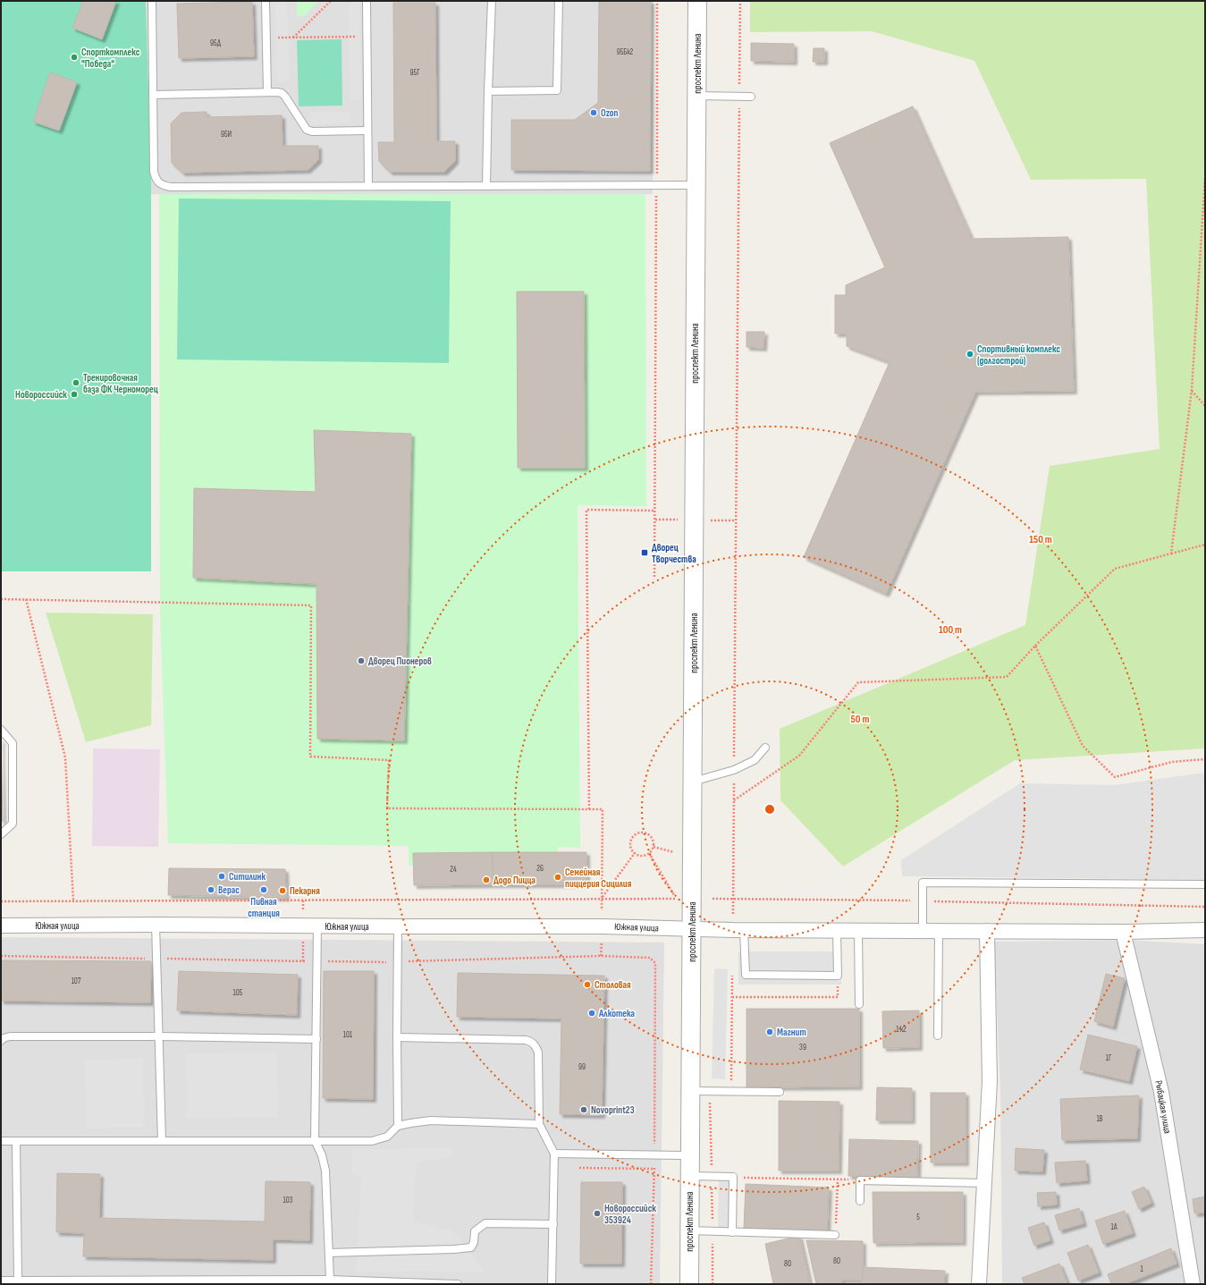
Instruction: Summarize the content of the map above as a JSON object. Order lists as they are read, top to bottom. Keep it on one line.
{"streets":{"street":["проспект Ленина","Южная улица","Рыбацкая улица"]},"crossings":[["проспект Ленина","Южная улица"],["Южная улица","Рыбацкая улица"]],"places":{"other":["Спорткомплекс \"Победа\"","Ozon","Спортивный комплекс (долгострой)","Тренировочная база ФК Черноморец","Новороссийск","Дворец Пионеров","Ситилинк","Семейная пиццерия Сицилия","Додо Пицца","Верас","Пивная станция","Пекарня","Столовая","Алкотека","Магнит","Novoprint23","Новороссийск 353924"],"transit":["Дворец Творчества"]},"house_numbers":["95Д","95Бк2","95Г","95И","26","24","107","105","1 к2","101","39","1Г","99","1В","103","5","1А","80","80","1"],"rings":["150 m","100 m","50 m"]}
